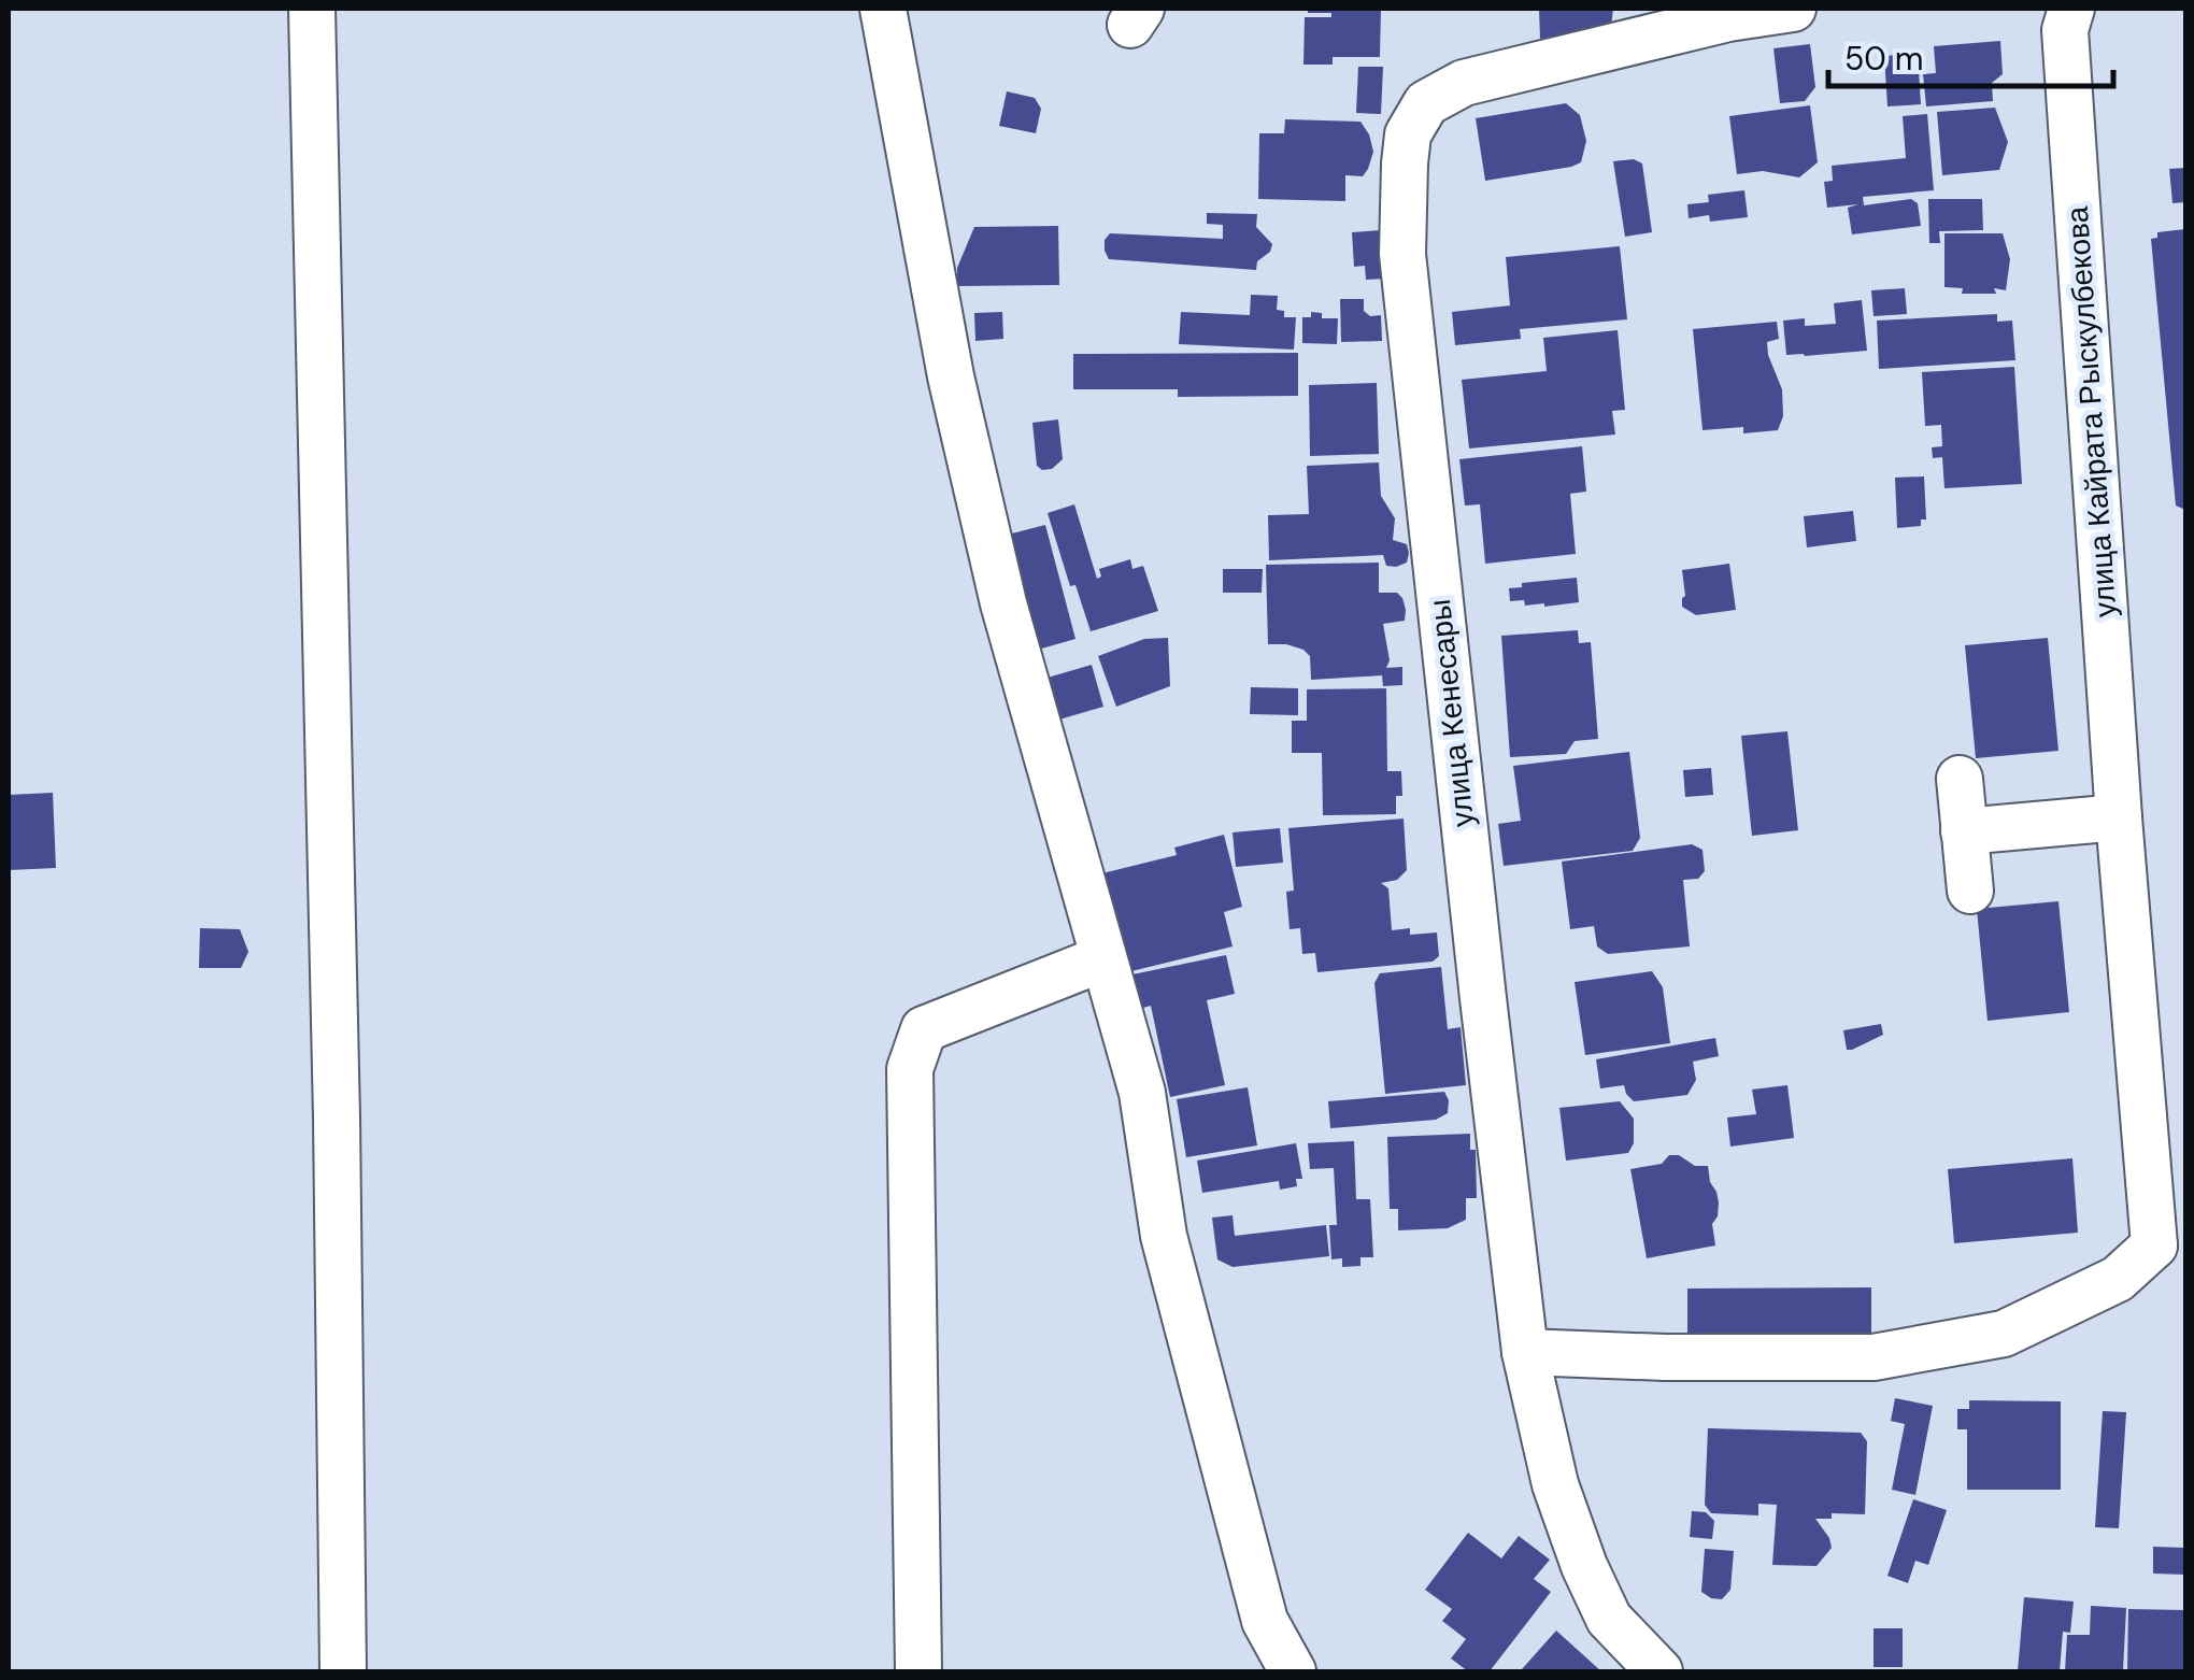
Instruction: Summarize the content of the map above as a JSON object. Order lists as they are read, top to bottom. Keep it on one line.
{"streets":{"street":["улица Кайрата Рыскулбекова","улица Кенесары"]},"scale_bar":"50 m"}
